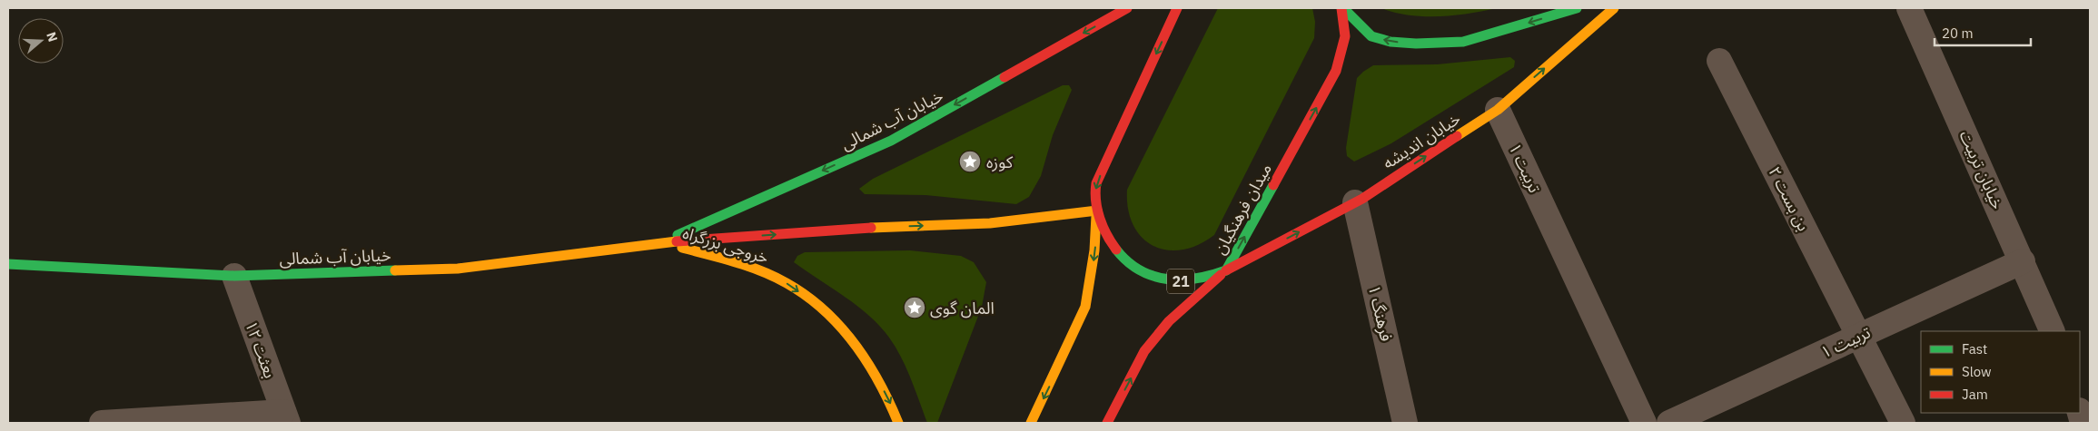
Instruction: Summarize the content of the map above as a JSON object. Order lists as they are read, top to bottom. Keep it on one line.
{"streets":{"main road":["خیابان آب شمالی","خیابان اندیشه","میدان فرهنگیان","خروجی بزرگراه","21"],"street":["تربیت ۱","خیابان تربیت","بن بست ۲","فرهنگ ۱","بعثت ۱۲"]},"crossings":[["خیابان آب شمالی","میدان فرهنگیان"],["خیابان آب شمالی","خروجی بزرگراه"],["خیابان آب شمالی","21"],["خیابان آب شمالی","بعثت ۱۲"],["خیابان اندیشه","تربیت ۱"],["خیابان اندیشه","میدان فرهنگیان"],["خیابان اندیشه","21"],["خیابان اندیشه","فرهنگ ۱"],["تربیت ۱","خیابان تربیت"],["تربیت ۱","بن بست ۲"],["میدان فرهنگیان","21"]],"one_way":["خیابان اندیشه","خروجی بزرگراه"],"places":{"place":["کوزه","المان گوی"]},"legend":["Fast","Slow","Jam"],"scale_bar":"20 m","north":"right"}
